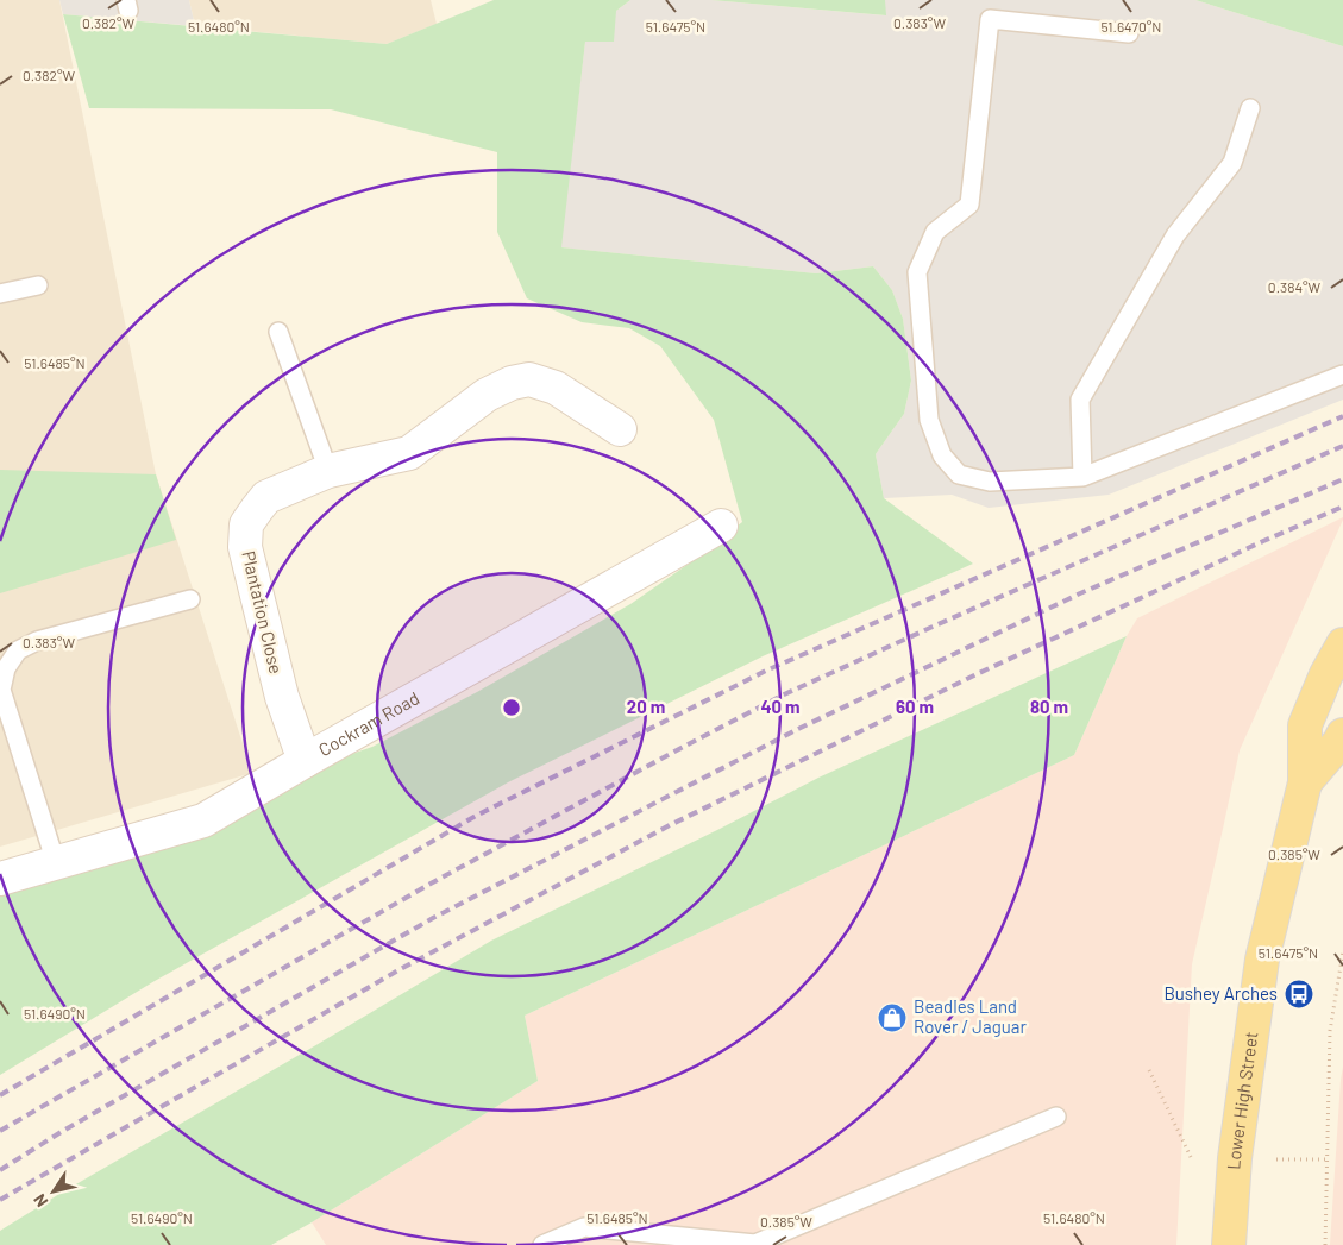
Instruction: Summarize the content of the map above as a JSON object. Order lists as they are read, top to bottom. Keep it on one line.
{"streets":{"main road":["Lower High Street"],"street":["Plantation Close","Cockram Road"]},"crossings":[["Plantation Close","Cockram Road"]],"places":{"bus stop":["Bushey Arches"],"shop":["Beadles Land Rover / Jaguar"]},"north":"bottom left","coordinates":["0.382°W","0.383°W","51.6480°N","51.6475°N","51.6470°N","0.384°W","51.6485°N","0.385°W","51.6490°N"],"rings":["20 m","40 m","60 m","80 m"]}
